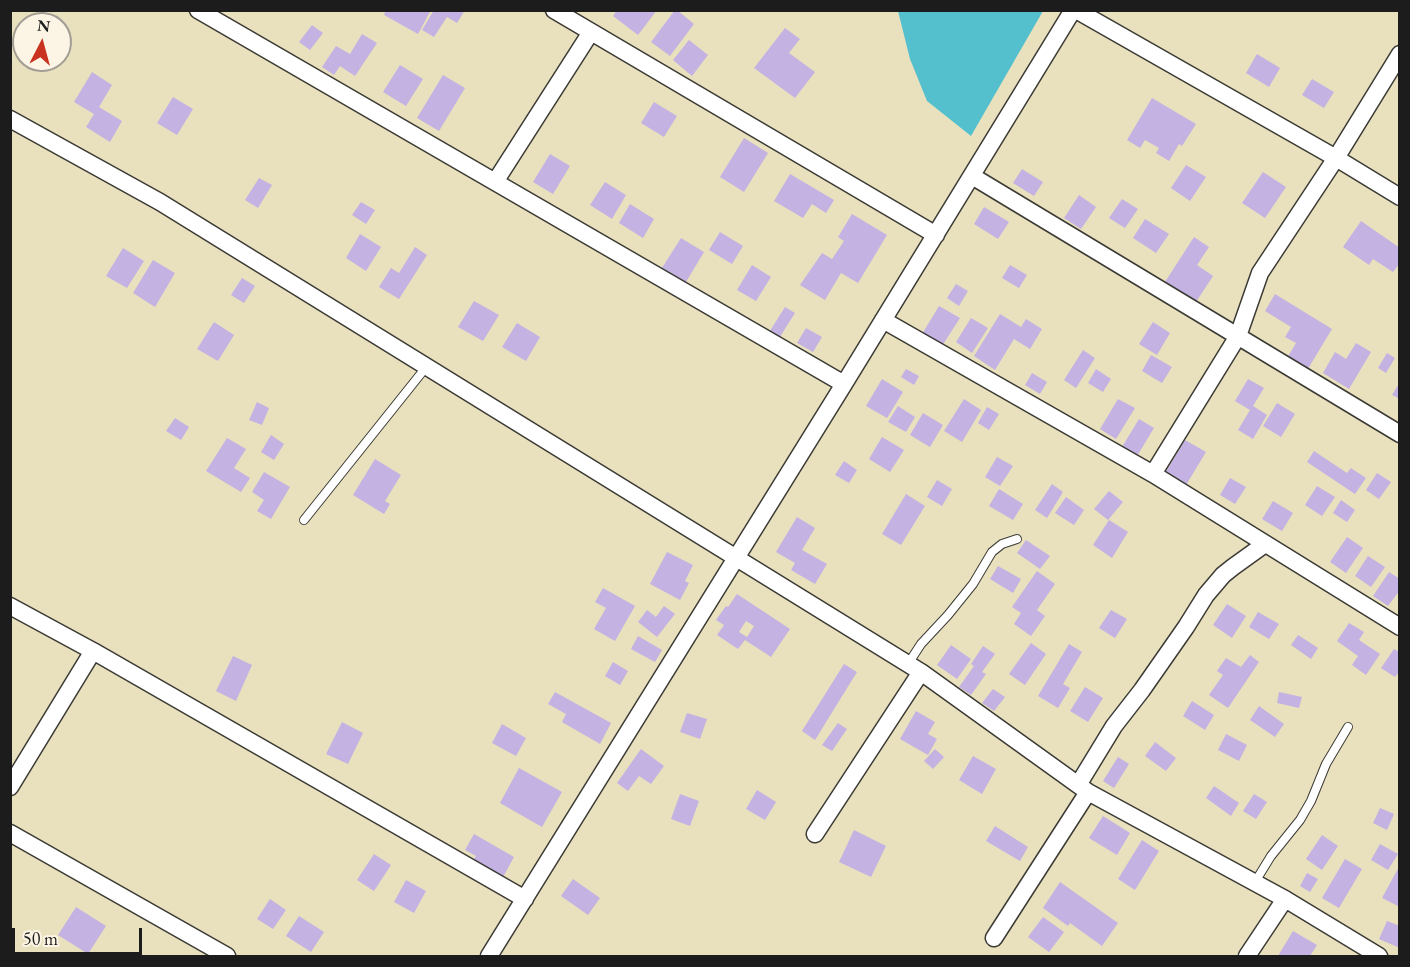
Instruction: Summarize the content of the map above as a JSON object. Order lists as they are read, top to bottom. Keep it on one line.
{"scale_bar":"50 m","north":"top"}
